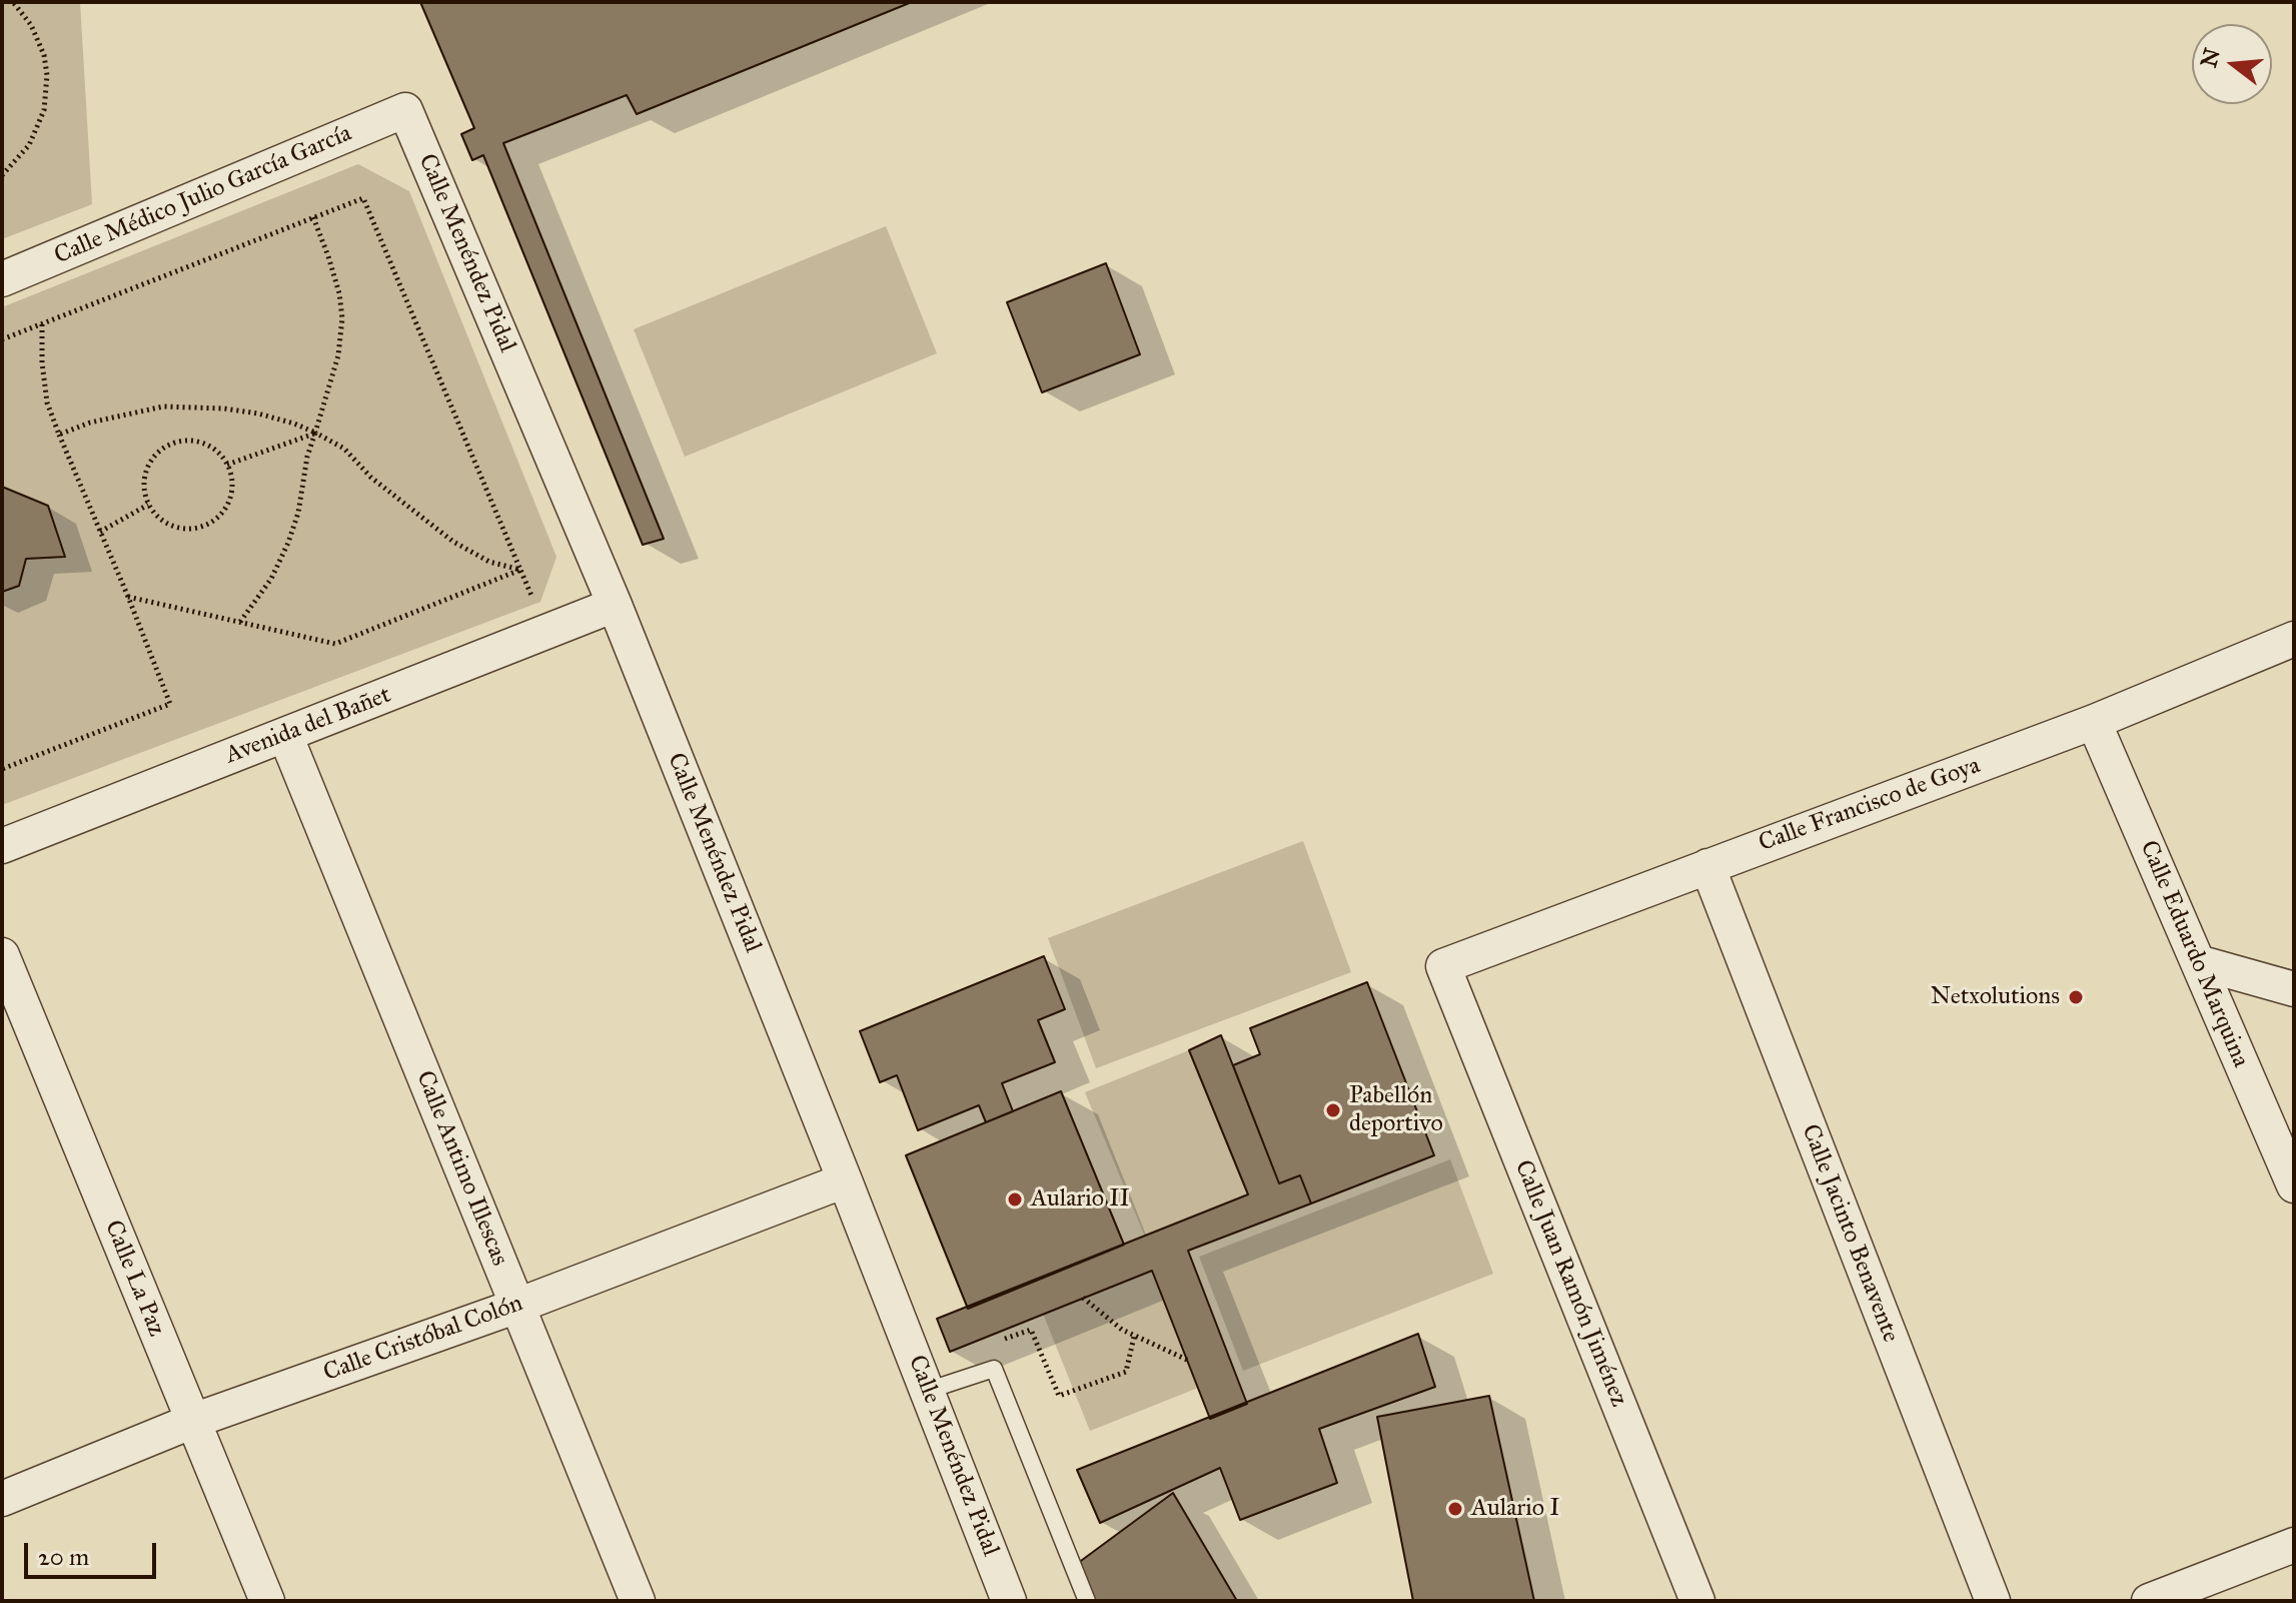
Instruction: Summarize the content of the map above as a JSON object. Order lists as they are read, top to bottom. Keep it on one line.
{"streets":{"street":["Calle Médico Julio García García","Calle Menéndez Pidal","Avenida del Bañet","Calle Francisco de Goya","Calle Eduardo Marquina","Calle Antimo Illescas","Calle Jacinto Benavente","Calle La Paz","Calle Juan Ramón Jiménez","Calle Cristóbal Colón"]},"crossings":[["Calle Médico Julio García García","Calle Menéndez Pidal"],["Calle Menéndez Pidal","Avenida del Bañet"],["Calle Menéndez Pidal","Calle Cristóbal Colón"],["Avenida del Bañet","Calle Antimo Illescas"],["Calle Francisco de Goya","Calle Eduardo Marquina"],["Calle Francisco de Goya","Calle Jacinto Benavente"],["Calle Francisco de Goya","Calle Juan Ramón Jiménez"],["Calle Antimo Illescas","Calle Cristóbal Colón"],["Calle La Paz","Calle Cristóbal Colón"]],"places":["Netxolutions","Pabellón deportivo","Aulario II","Aulario I"],"scale_bar":"20 m","north":"left"}
